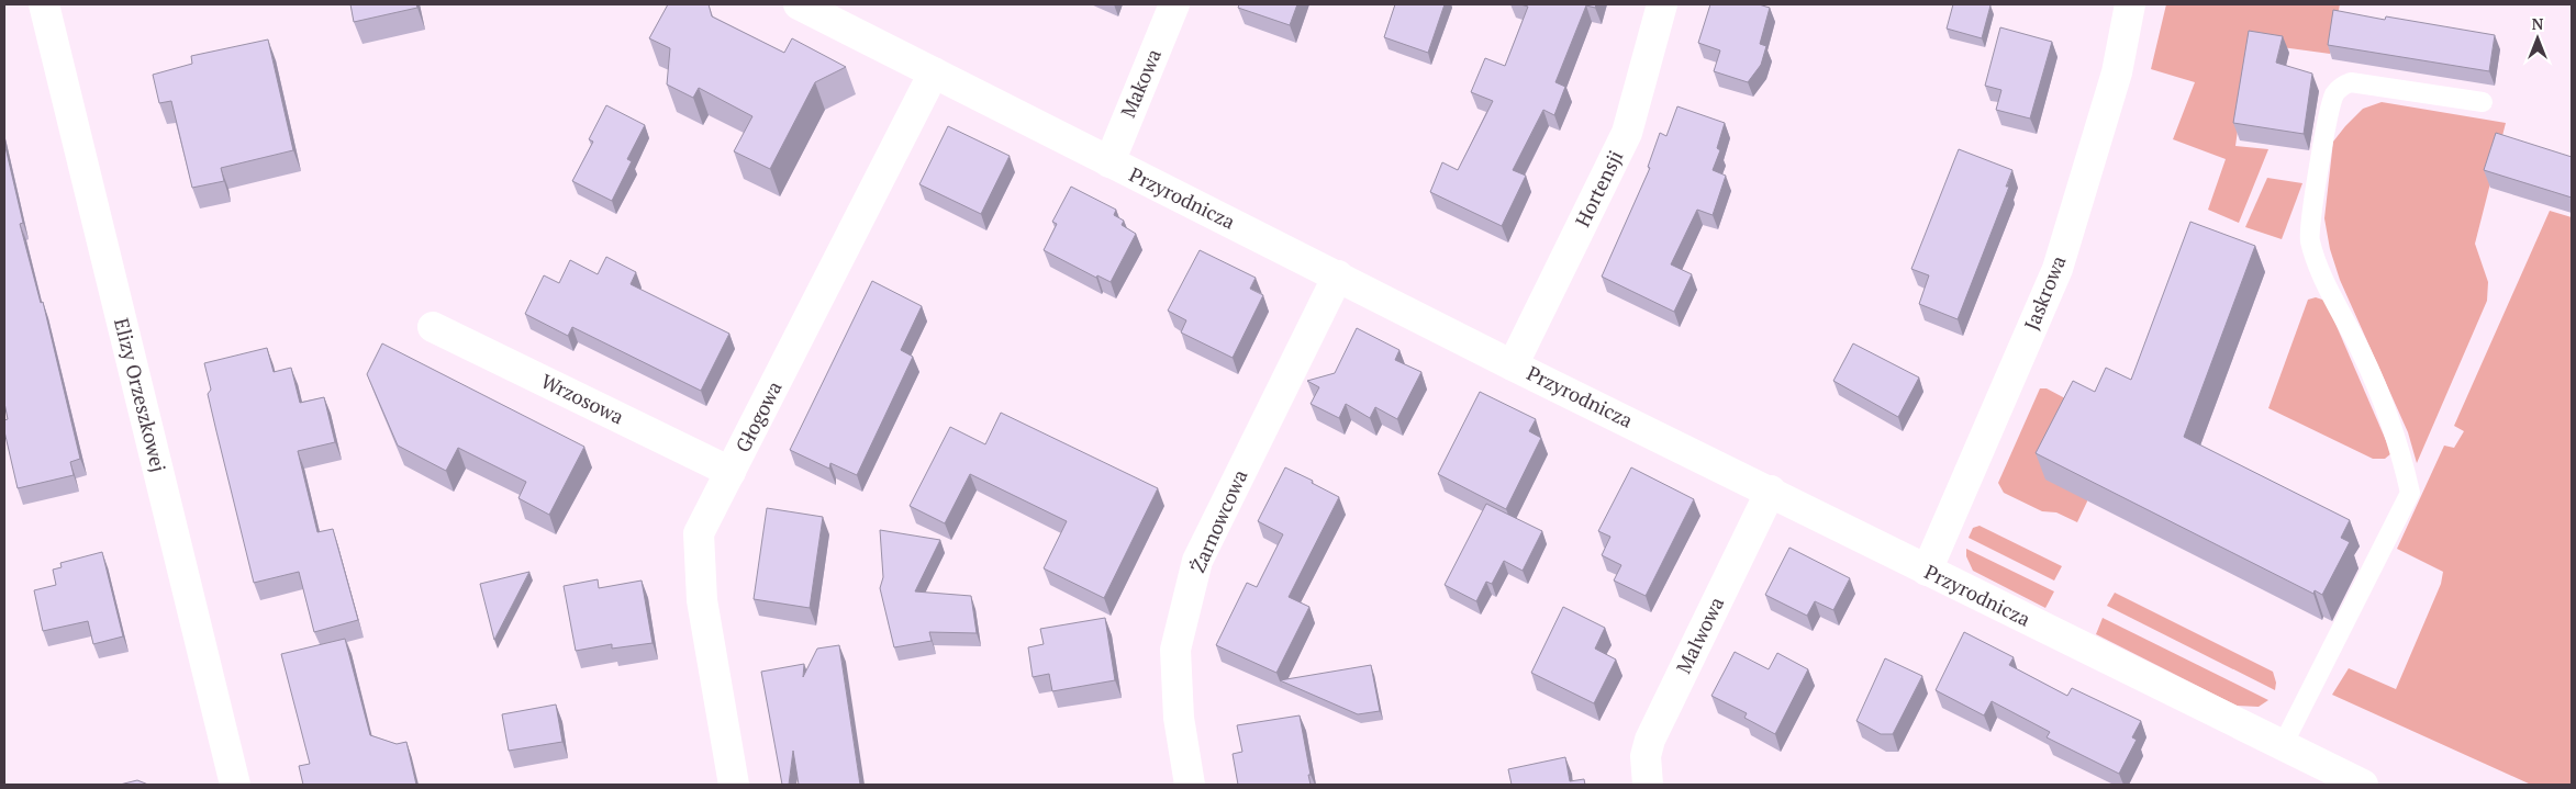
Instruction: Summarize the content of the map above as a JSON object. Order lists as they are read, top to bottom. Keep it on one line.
{"streets":{"street":["Makowa","Hortensji","Przyrodnicza","Jaskrowa","Elizy Orzeszkowej","Wrzosowa","Głogowa","Żarnowcowa","Malwowa"]},"crossings":[["Makowa","Przyrodnicza"],["Hortensji","Przyrodnicza"],["Przyrodnicza","Jaskrowa"],["Przyrodnicza","Głogowa"],["Przyrodnicza","Żarnowcowa"],["Przyrodnicza","Malwowa"],["Wrzosowa","Głogowa"]],"north":"top"}
